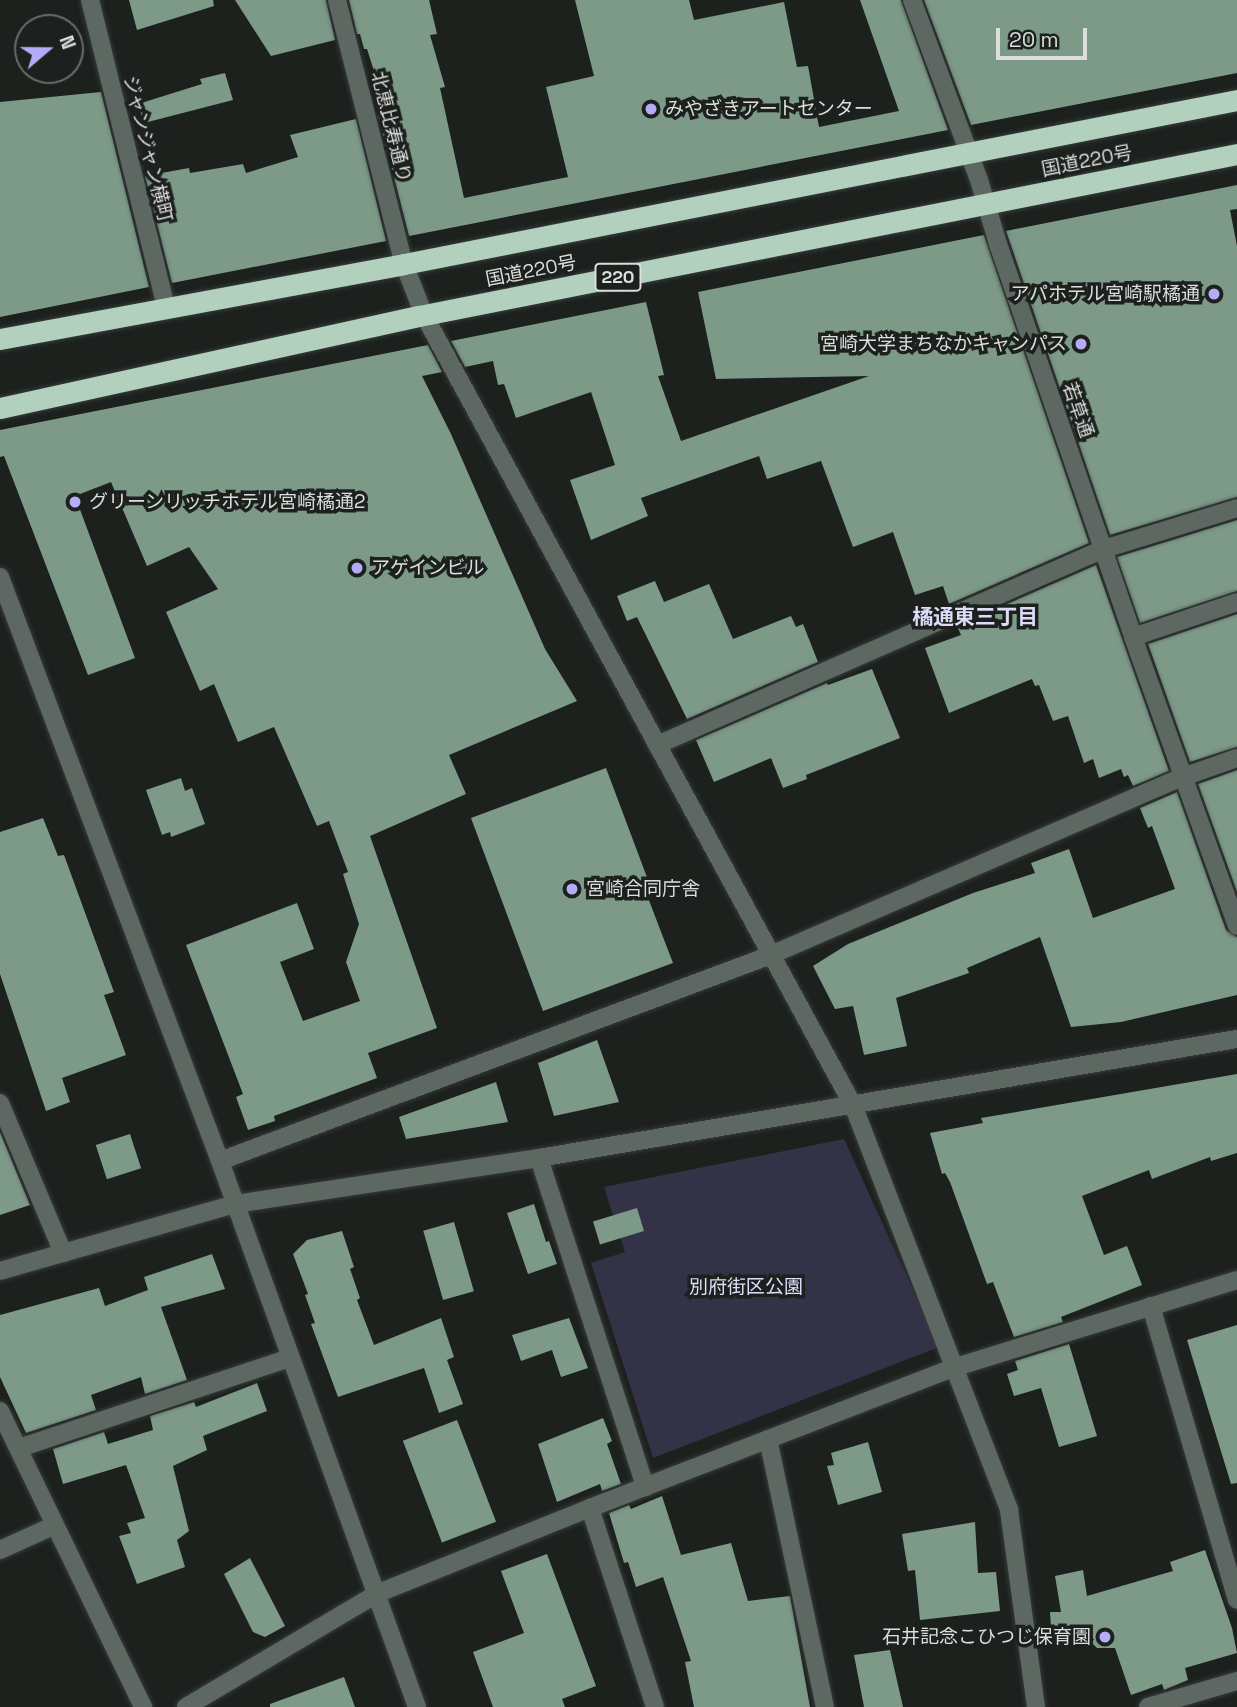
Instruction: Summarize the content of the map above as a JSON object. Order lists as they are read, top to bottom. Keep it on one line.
{"streets":{"highway":["国道220号","220"],"street":["北恵比寿通り","ジャンジャン横町","若草通"]},"crossings":[["北恵比寿通り","国道220号"],["ジャンジャン横町","国道220号"],["国道220号","若草通"]],"districts":["橘通東三丁目"],"parks":["別府街区公園"],"places":["みやざきアートセンター","アパホテル宮崎駅橘通","宮崎大学まちなかキャンパス","グリーンリッチホテル宮崎橘通2","アゲインビル","宮崎合同庁舎","石井記念こひつじ保育園"],"scale_bar":"20 m","north":"right"}
